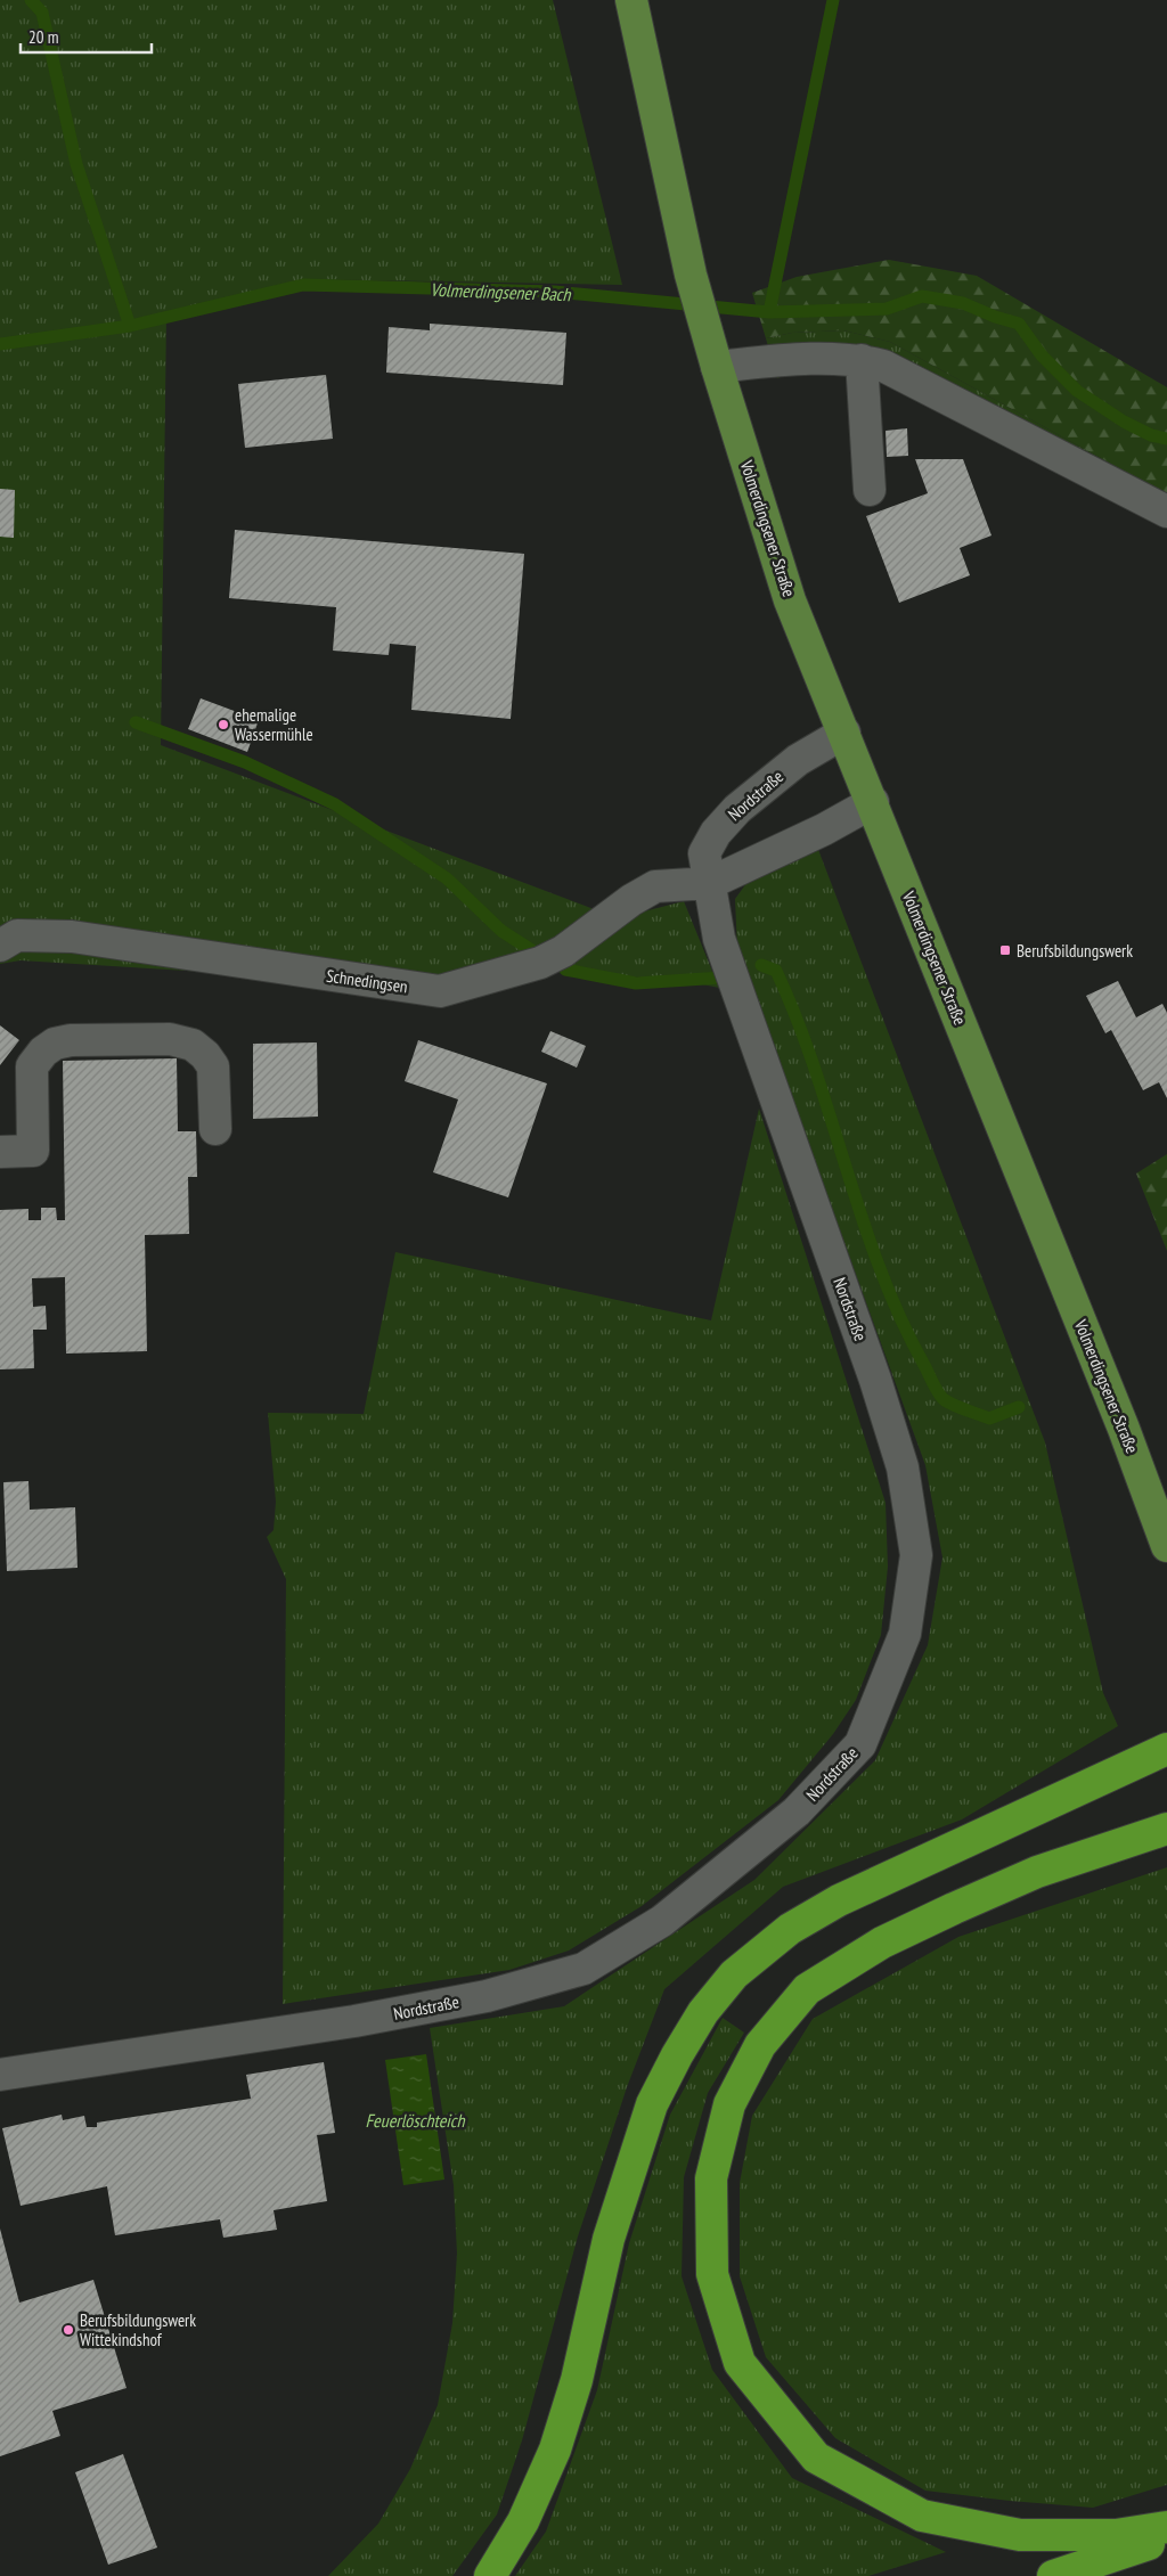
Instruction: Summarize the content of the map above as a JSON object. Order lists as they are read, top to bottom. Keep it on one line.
{"streets":{"main road":["Volmerdingsener Straße"],"street":["Nordstraße","Schnedingsen"]},"crossings":[["Volmerdingsener Straße","Nordstraße"],["Nordstraße","Schnedingsen"]],"water":["Volmerdingsener Bach","Feuerlöschteich"],"places":{"other":["ehemalige Wassermühle","Berufsbildungswerk Wittekindshof"],"transit":["Berufsbildungswerk"]},"scale_bar":"20 m"}
